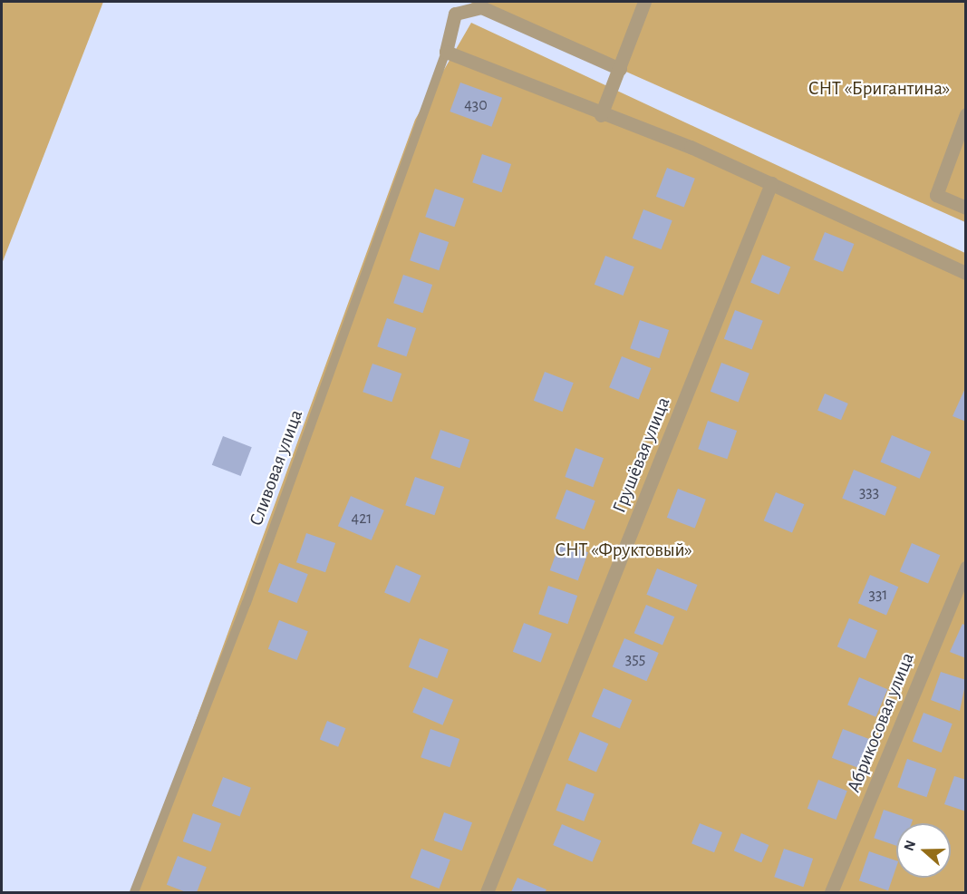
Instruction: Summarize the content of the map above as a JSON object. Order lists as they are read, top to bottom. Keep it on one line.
{"streets":{"street":["Грушёвая улица","Абрикосовая улица"],"lane":["Сливовая улица"]},"parks":["СНТ «Бригантина»","СНТ «Фруктовый»"],"house_numbers":["430","333","421","331","355"],"north":"left"}
